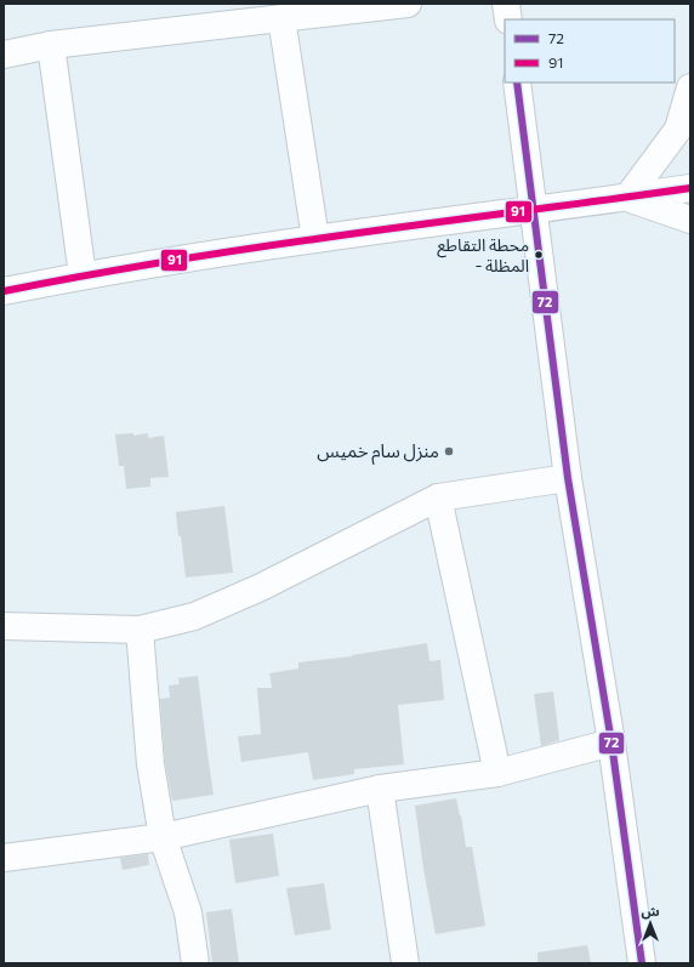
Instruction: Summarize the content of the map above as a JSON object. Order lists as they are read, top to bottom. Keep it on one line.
{"places":["محطة التقاطع - المظلة","منزل سام خميس"],"lines":["transit line 72","transit line 91"],"legend":["72","91"],"north":"top"}
